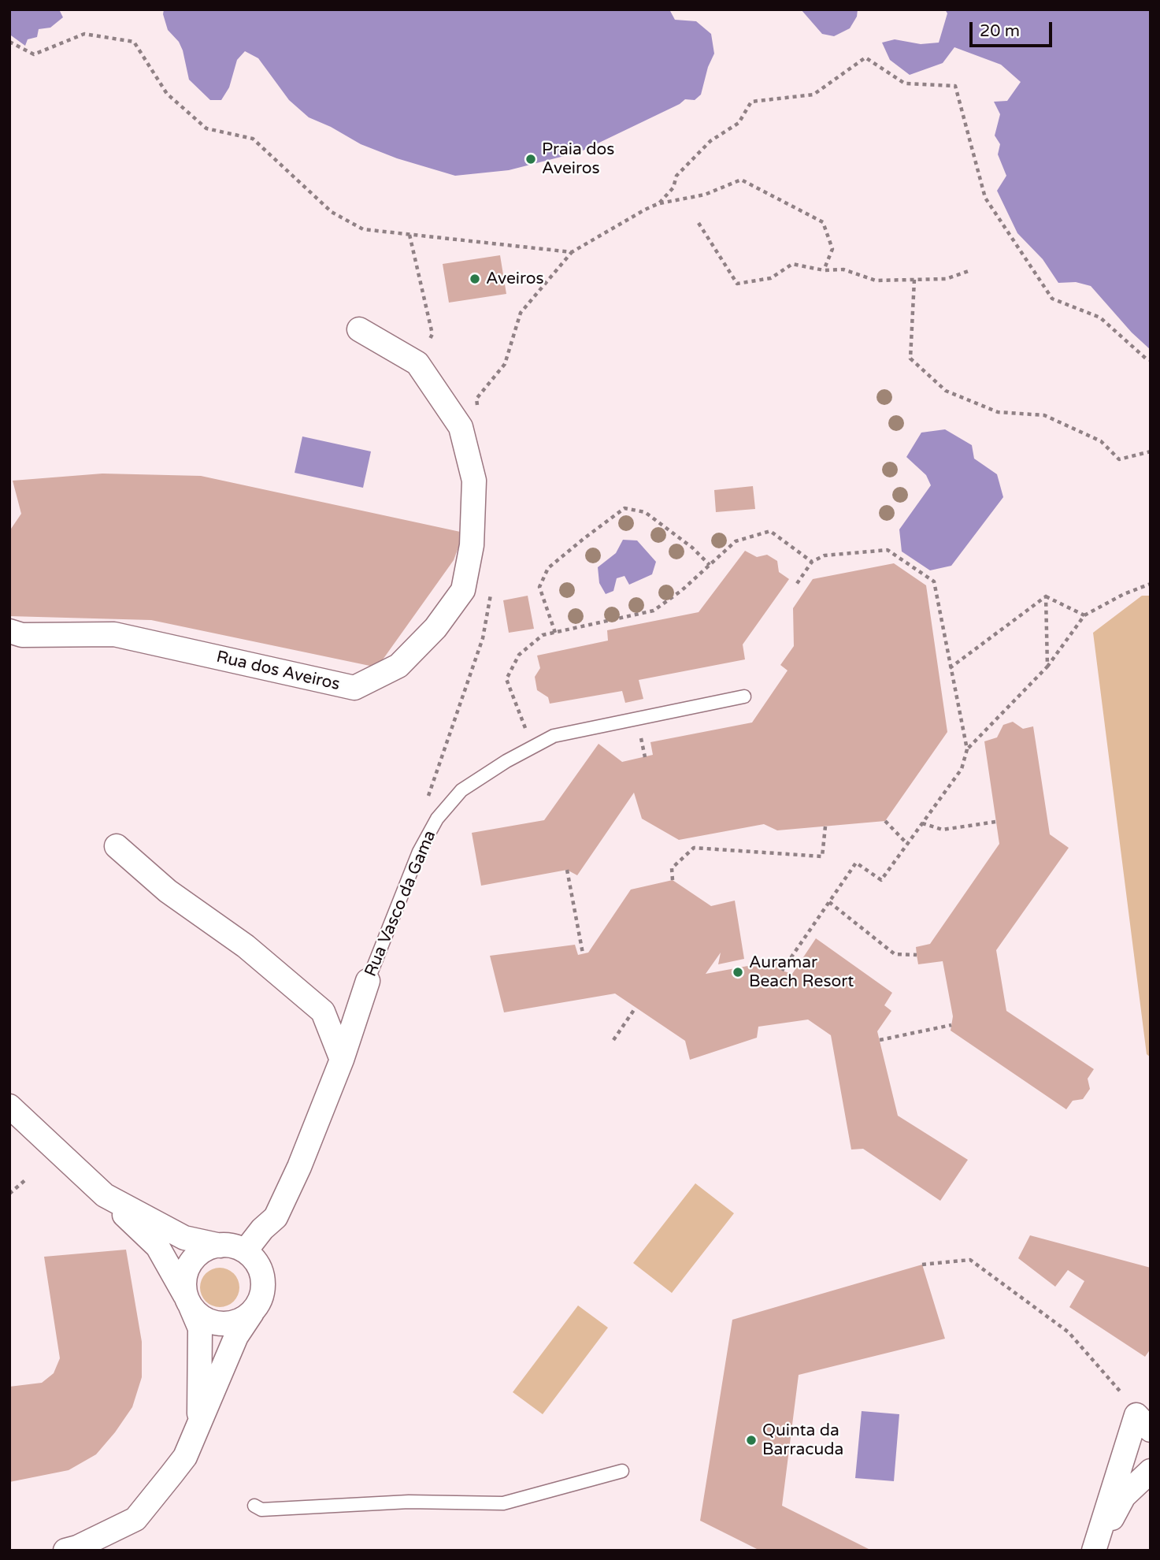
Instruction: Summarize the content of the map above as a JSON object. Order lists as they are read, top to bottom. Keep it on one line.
{"streets":{"street":["Rua dos Aveiros","Rua Vasco da Gama"]},"places":["Praia dos Aveiros","Aveiros","Auramar Beach Resort","Quinta da Barracuda"],"scale_bar":"20 m"}
